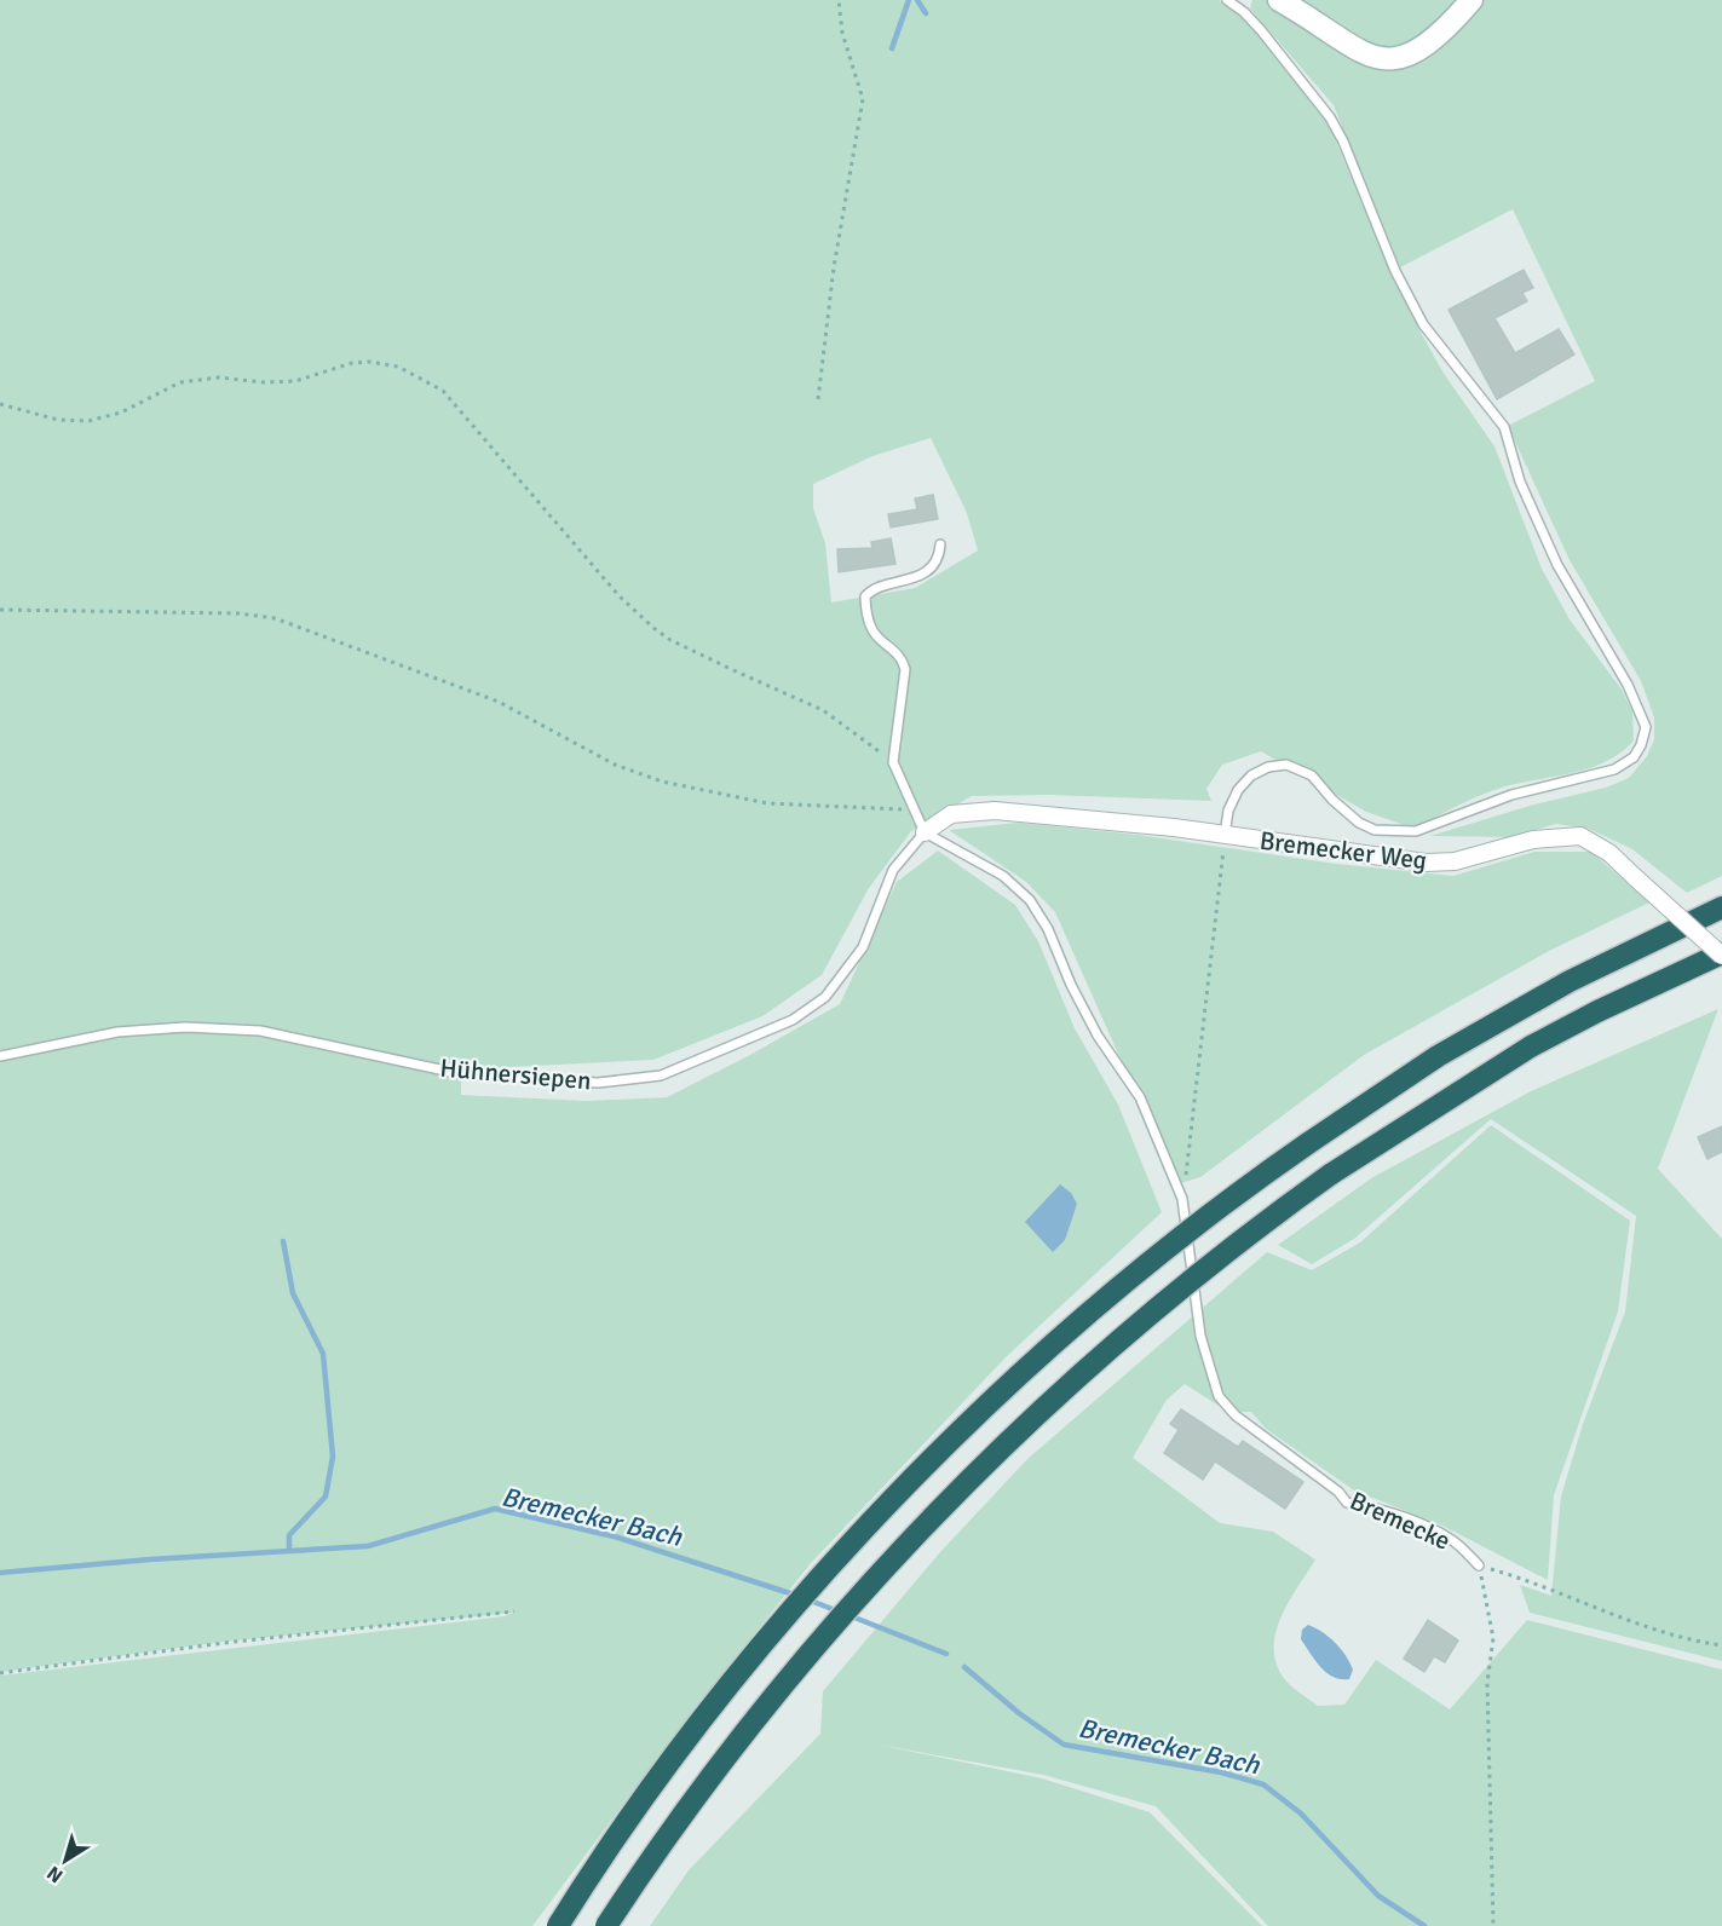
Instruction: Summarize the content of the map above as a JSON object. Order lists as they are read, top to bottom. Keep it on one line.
{"streets":{"street":["Bremecker Weg"],"lane":["Hühnersiepen","Bremecke"]},"crossings":[["Bremecker Weg","Hühnersiepen"]],"water":["Bremecker Bach"],"north":"bottom left"}
